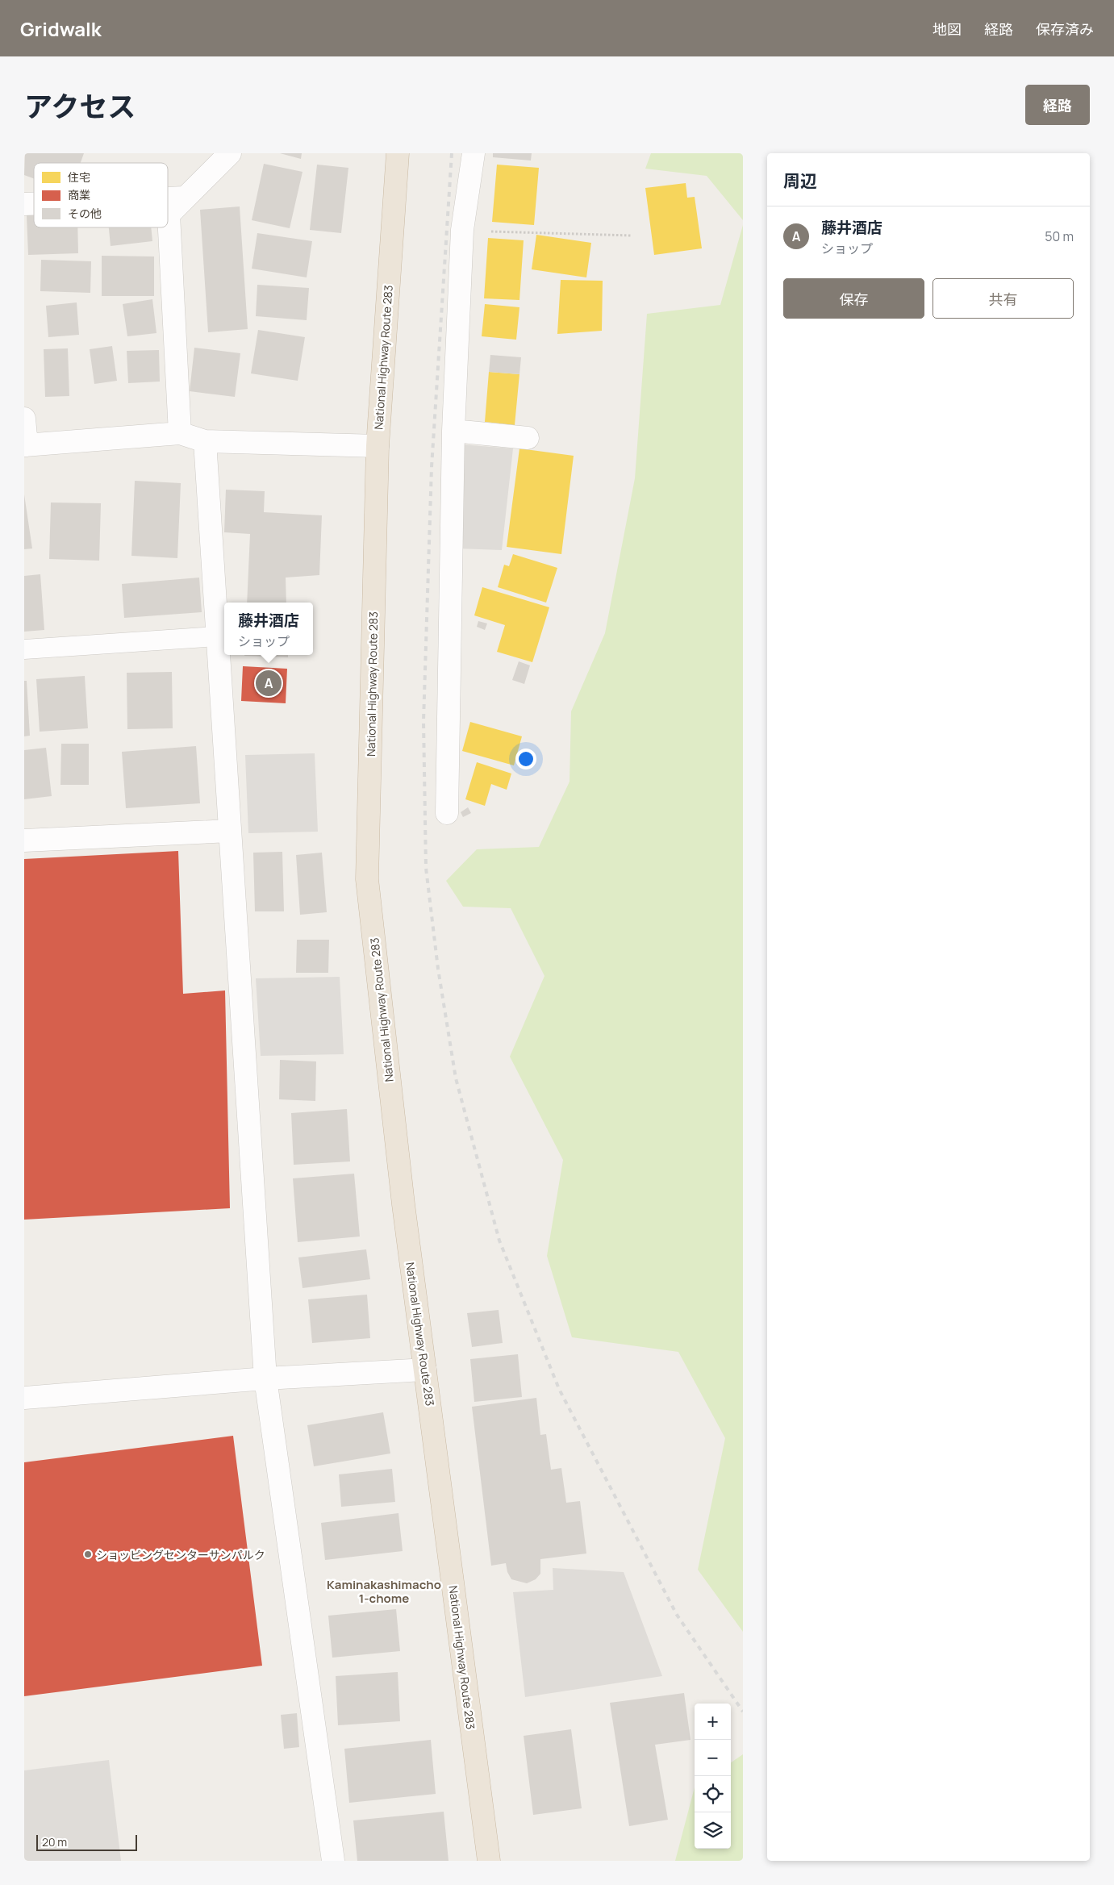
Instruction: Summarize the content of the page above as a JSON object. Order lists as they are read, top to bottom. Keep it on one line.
{"streets":{"highway":["National Highway Route 283"]},"districts":["Kaminakashimacho 1-chome"],"places":["ショッピングセンターサンパルク"],"legend":["住宅","商業","その他"],"scale_bar":"20 m","page":{"header":"Gridwalk","nav":["地図","経路","保存済み"],"title":"アクセス","buttons":["経路",["保存","共有"]],"heading":"周辺","list":[{"mark":"A","name":"藤井酒店","note":"ショップ","value":"50 m"}],"popup":["藤井酒店","ショップ"],"pins":"A","map_buttons":["+","−"],"scale":"20 m"}}
